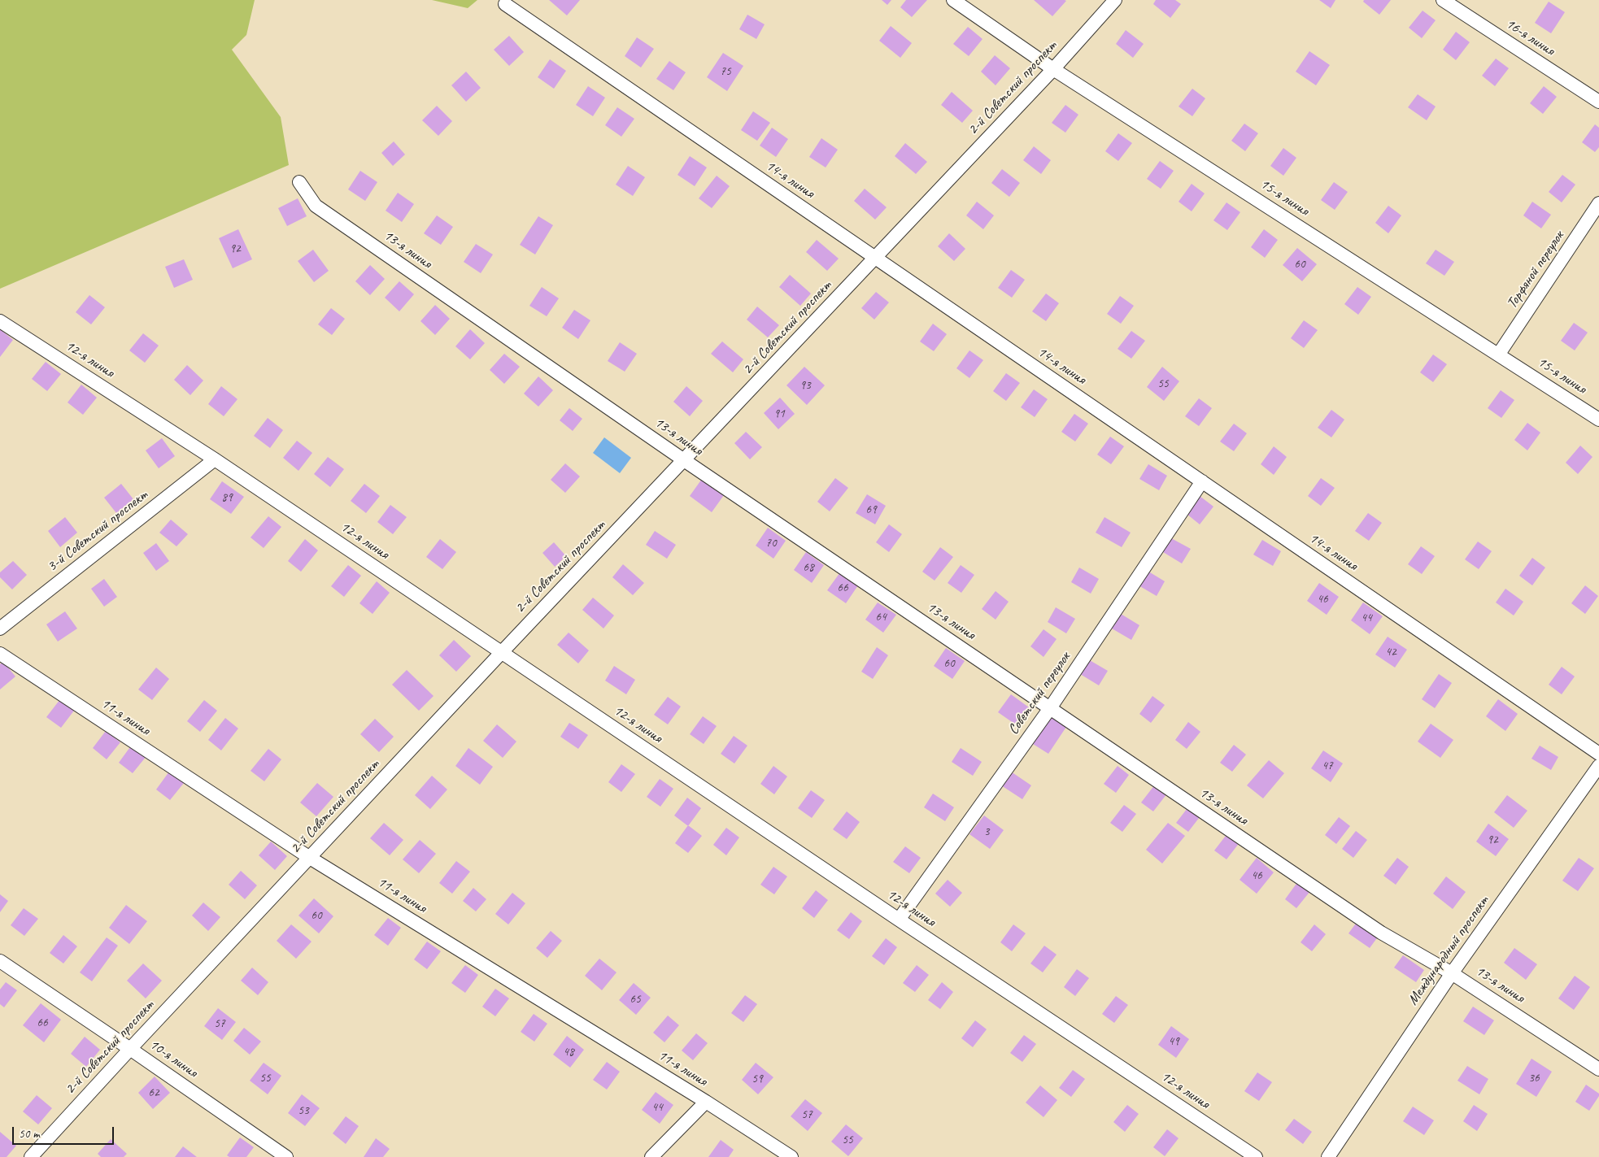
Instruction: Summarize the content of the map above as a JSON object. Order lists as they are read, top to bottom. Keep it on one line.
{"streets":{"street":["16-я линия","2-й Советский проспект","14-я линия","15-я линия","13-я линия","Торфяной переулок","12-я линия","3-й Советский проспект","Советский переулок","11-я линия","Международный проспект","10-я линия"]},"crossings":[["2-й Советский проспект","14-я линия"],["2-й Советский проспект","15-я линия"],["2-й Советский проспект","13-я линия"],["2-й Советский проспект","12-я линия"],["2-й Советский проспект","11-я линия"],["2-й Советский проспект","10-я линия"],["14-я линия","Советский переулок"],["15-я линия","Торфяной переулок"],["13-я линия","Советский переулок"],["13-я линия","Международный проспект"],["12-я линия","3-й Советский проспект"],["12-я линия","Советский переулок"]],"house_numbers":["75","92","60","55","93","91","89","69","70","68","66","46","64","44","42","60","47","3","92","46","60","65","66","57","49","48","55","36","59","62","44","53","57","55"],"scale_bar":"50 m"}
